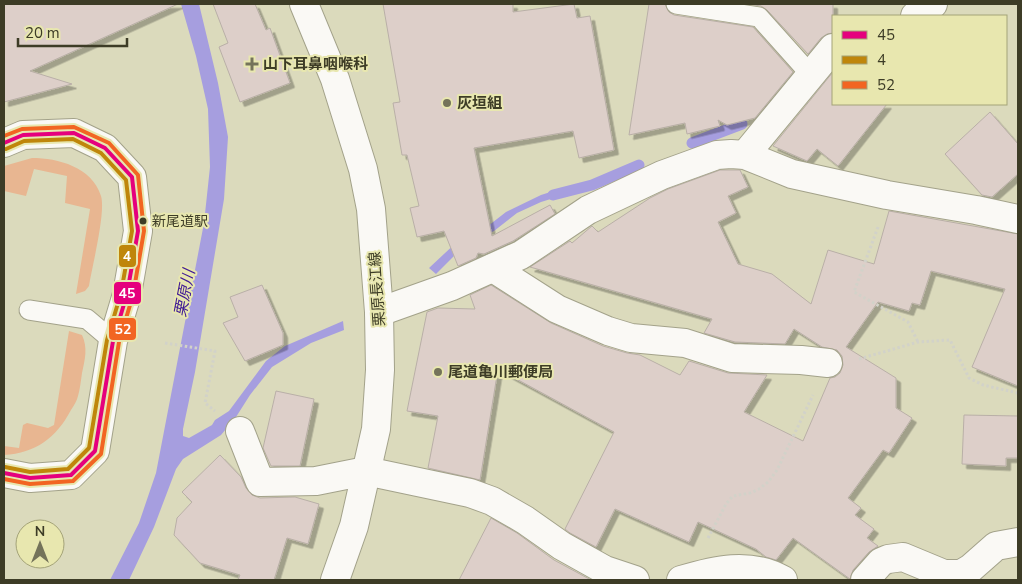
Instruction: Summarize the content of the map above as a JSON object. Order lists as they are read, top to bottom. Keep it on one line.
{"streets":{"street":["栗原長江線"]},"water":["栗原川"],"places":{"health":["山下耳鼻咽喉科"],"other":["灰垣組","新尾道駅","尾道亀川郵便局"]},"lines":["transit line 52","transit line 45","transit line 4"],"legend":["45","4","52"],"scale_bar":"20 m","north":"top"}
